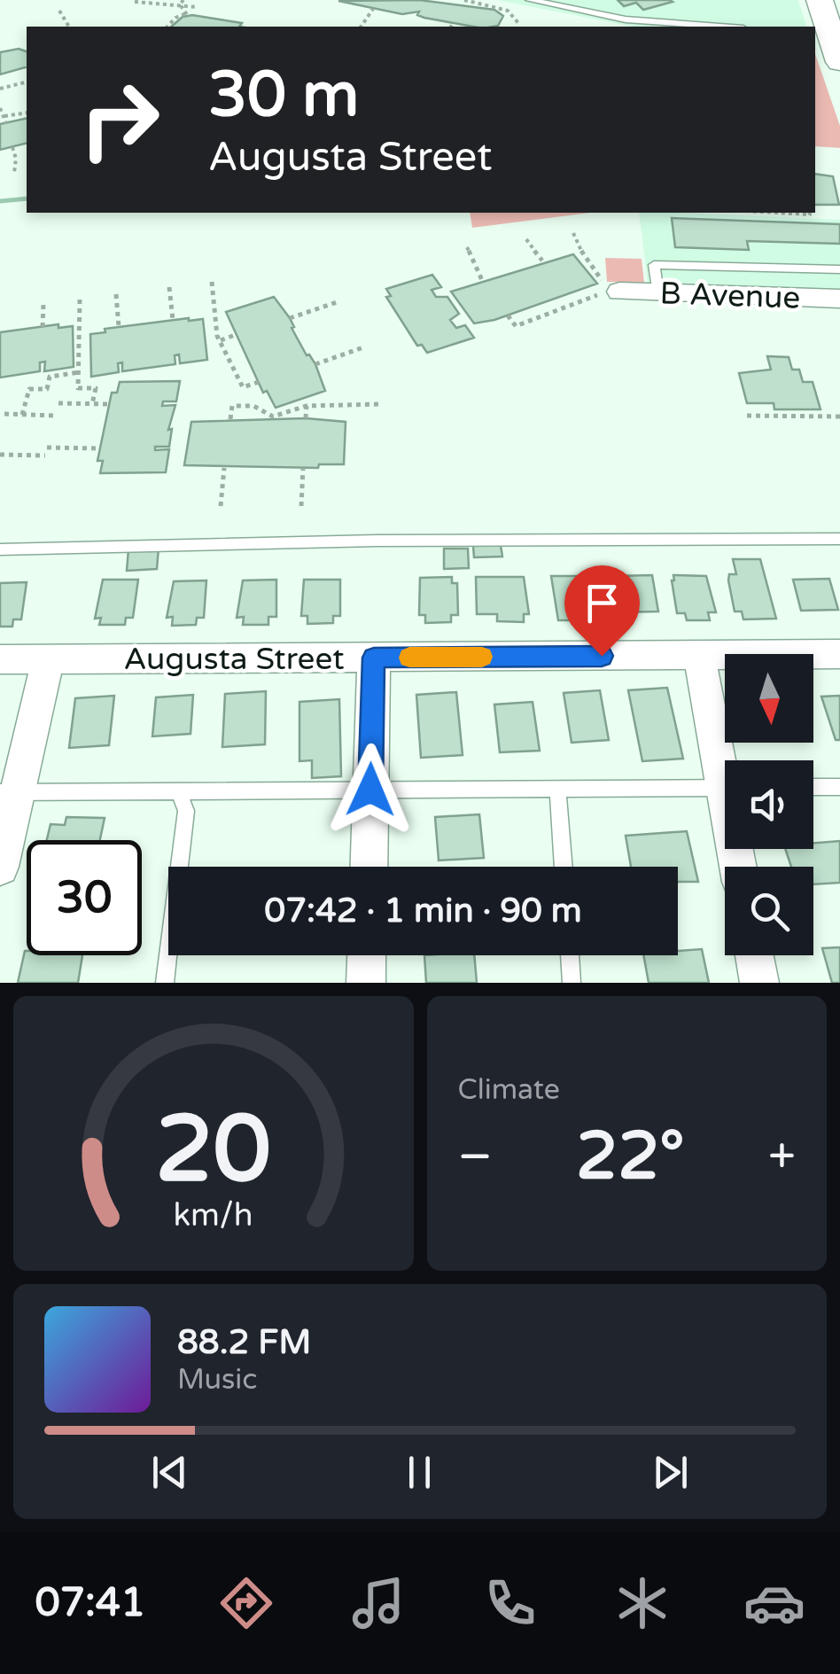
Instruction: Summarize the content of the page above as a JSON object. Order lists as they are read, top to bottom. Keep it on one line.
{"streets":{"street":["B Avenue","Augusta Street"]},"north":"bottom","page":{"turn":["30 m","Augusta Street"],"limit":"30","trip":"07:42 · 1 min · 90 m","tile":"Climate","heat":["−","22°","+"],"song":["88.2 FM","Music"],"tabs":"07:41","gauge":["20","km/h"]}}
